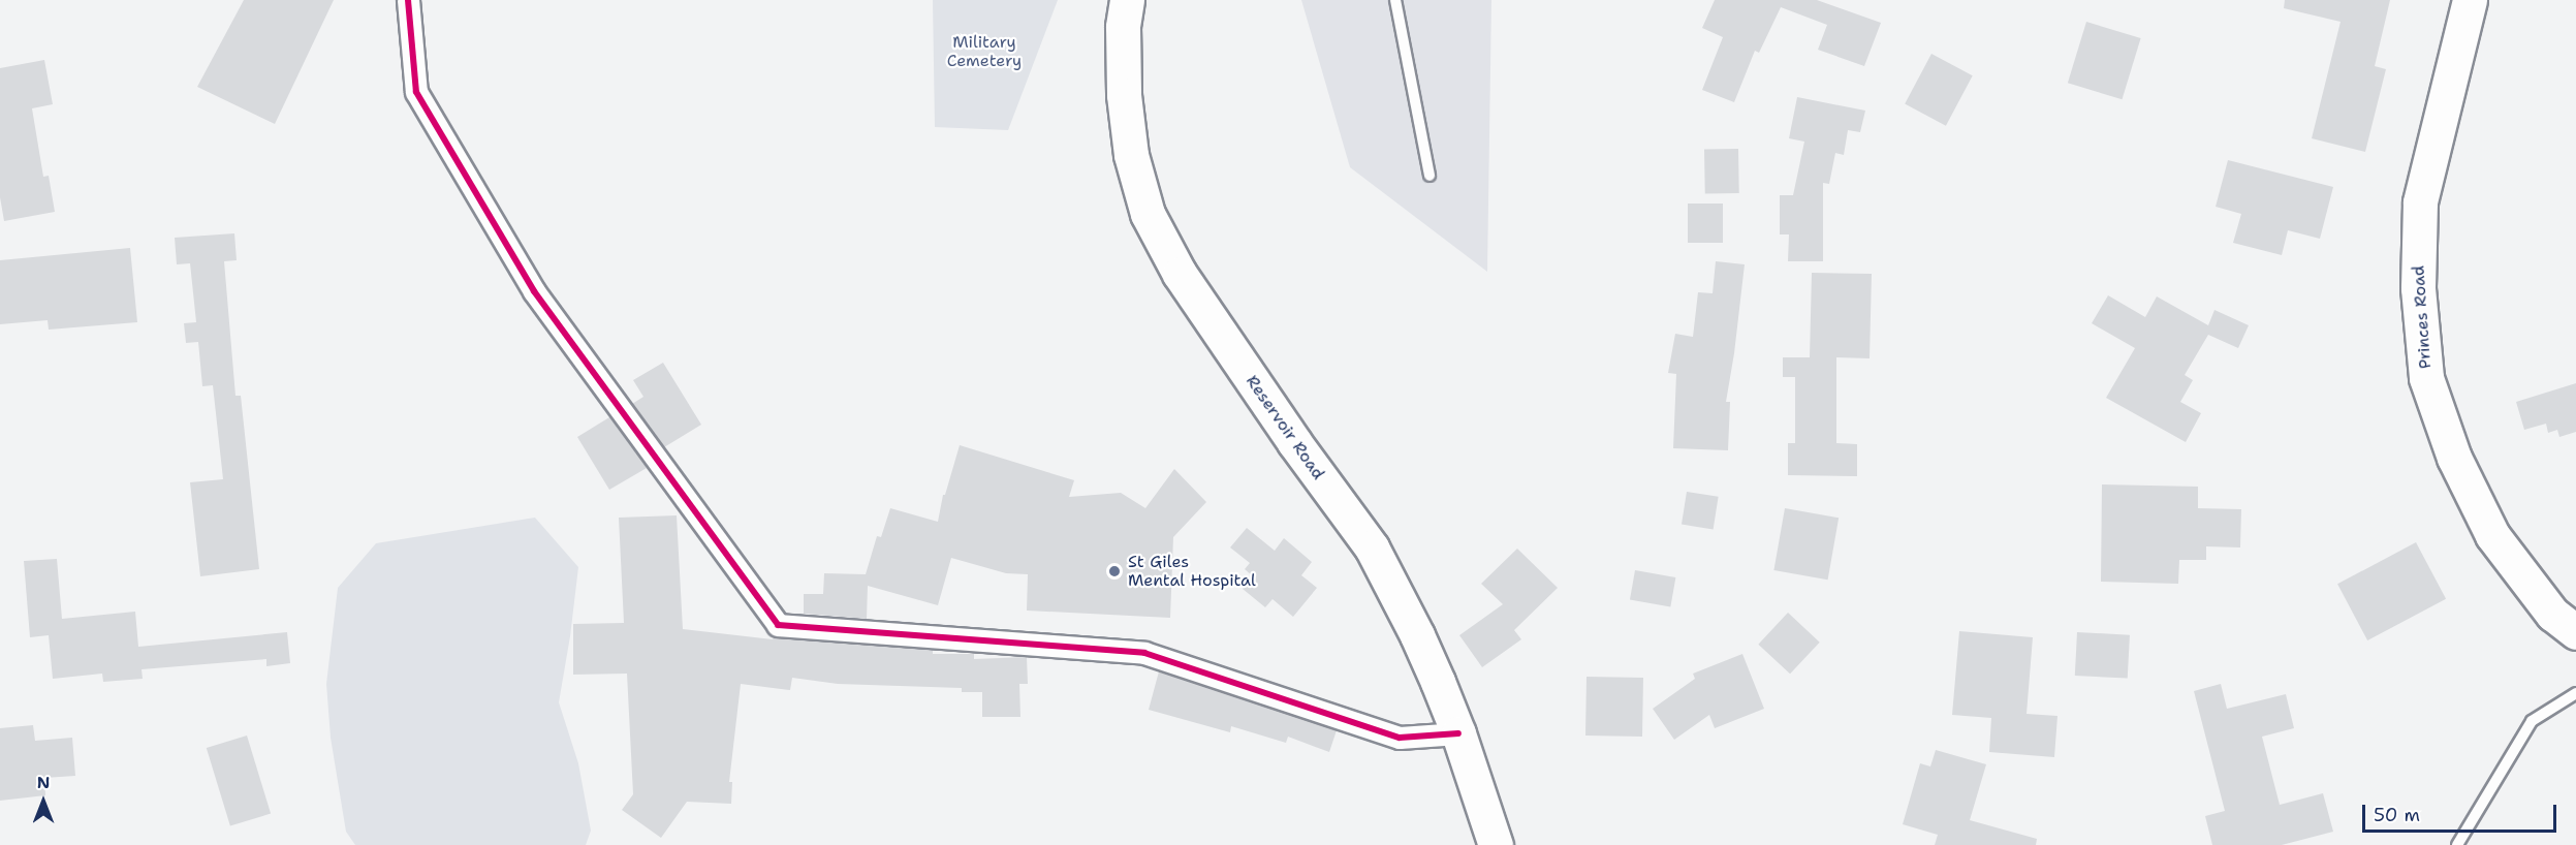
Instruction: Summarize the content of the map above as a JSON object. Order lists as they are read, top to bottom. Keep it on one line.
{"streets":{"main road":["Princes Road","Reservoir Road"]},"parks":["Military Cemetery"],"places":["St Giles Mental Hospital"],"scale_bar":"50 m","north":"top"}
